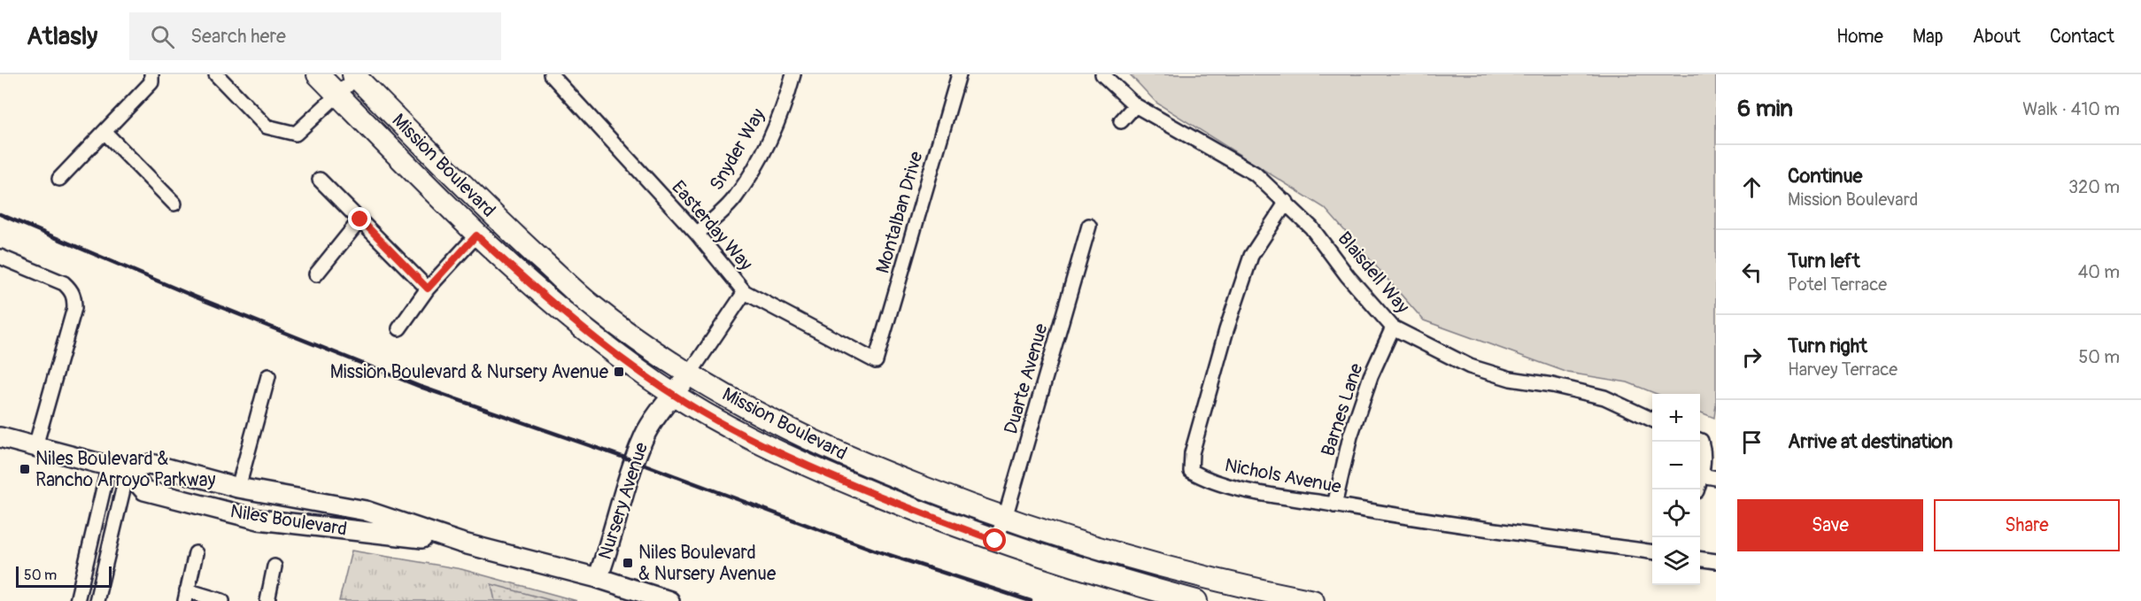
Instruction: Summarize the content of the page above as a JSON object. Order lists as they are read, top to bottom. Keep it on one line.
{"streets":{"main road":["Mission Boulevard","Nursery Avenue","Niles Boulevard"],"street":["Snyder Way","Montalban Drive","Easterday Way","Blaisdell Way","Duarte Avenue","Barnes Lane","Nichols Avenue"]},"crossings":[["Snyder Way","Easterday Way"],["Mission Boulevard","Duarte Avenue"],["Mission Boulevard","Nursery Avenue"],["Montalban Drive","Easterday Way"],["Blaisdell Way","Barnes Lane"],["Blaisdell Way","Nichols Avenue"],["Barnes Lane","Nichols Avenue"],["Nursery Avenue","Niles Boulevard"]],"places":{"transit":["Mission Boulevard & Nursery Avenue","Niles Boulevard & Rancho Arroyo Parkway","Niles Boulevard & Nursery Avenue"]},"scale_bar":"50 m","page":{"header":"Atlasly","search":"Search here","nav":["Home","Map","About","Contact"],"heading":["6 min","Walk · 410 m"],"list":[["Continue","Mission Boulevard","320 m"],["Turn left","Potel Terrace","40 m"],["Turn right","Harvey Terrace","50 m"],"Arrive at destination"],"map_buttons":["+","−"],"buttons":["Save","Share"],"scale":"50 m"}}
